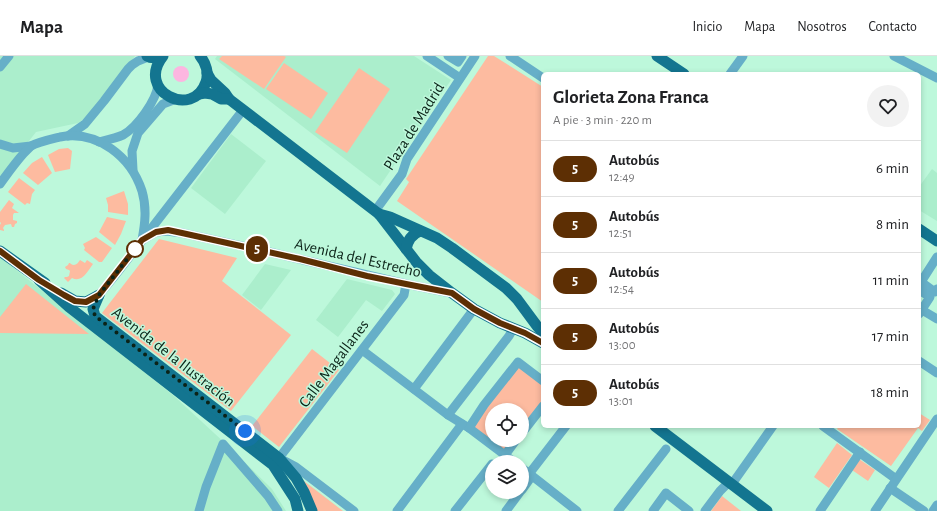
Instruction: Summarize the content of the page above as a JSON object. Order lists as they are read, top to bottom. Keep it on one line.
{"streets":{"main road":["Avenida de la Ilustración"],"street":["Plaza de Madrid","Avenida del Estrecho","Calle Magallanes"]},"crossings":[["Avenida del Estrecho","Calle Magallanes"],["Avenida de la Ilustración","Calle Magallanes"]],"lines":["bus line 5"],"page":{"header":"Mapa","nav":["Inicio","Mapa","Nosotros","Contacto"],"on_map":"5","heading":["Glorieta Zona Franca","A pie · 3 min · 220 m"],"list":[{"mark":"5","name":"Autobús","note":"12:49","value":"6 min"},{"mark":"5","name":"Autobús","note":"12:51","value":"8 min"},{"mark":"5","name":"Autobús","note":"12:54","value":"11 min"},{"mark":"5","name":"Autobús","note":"13:00","value":"17 min"},{"mark":"5","name":"Autobús","note":"13:01","value":"18 min"}]}}
